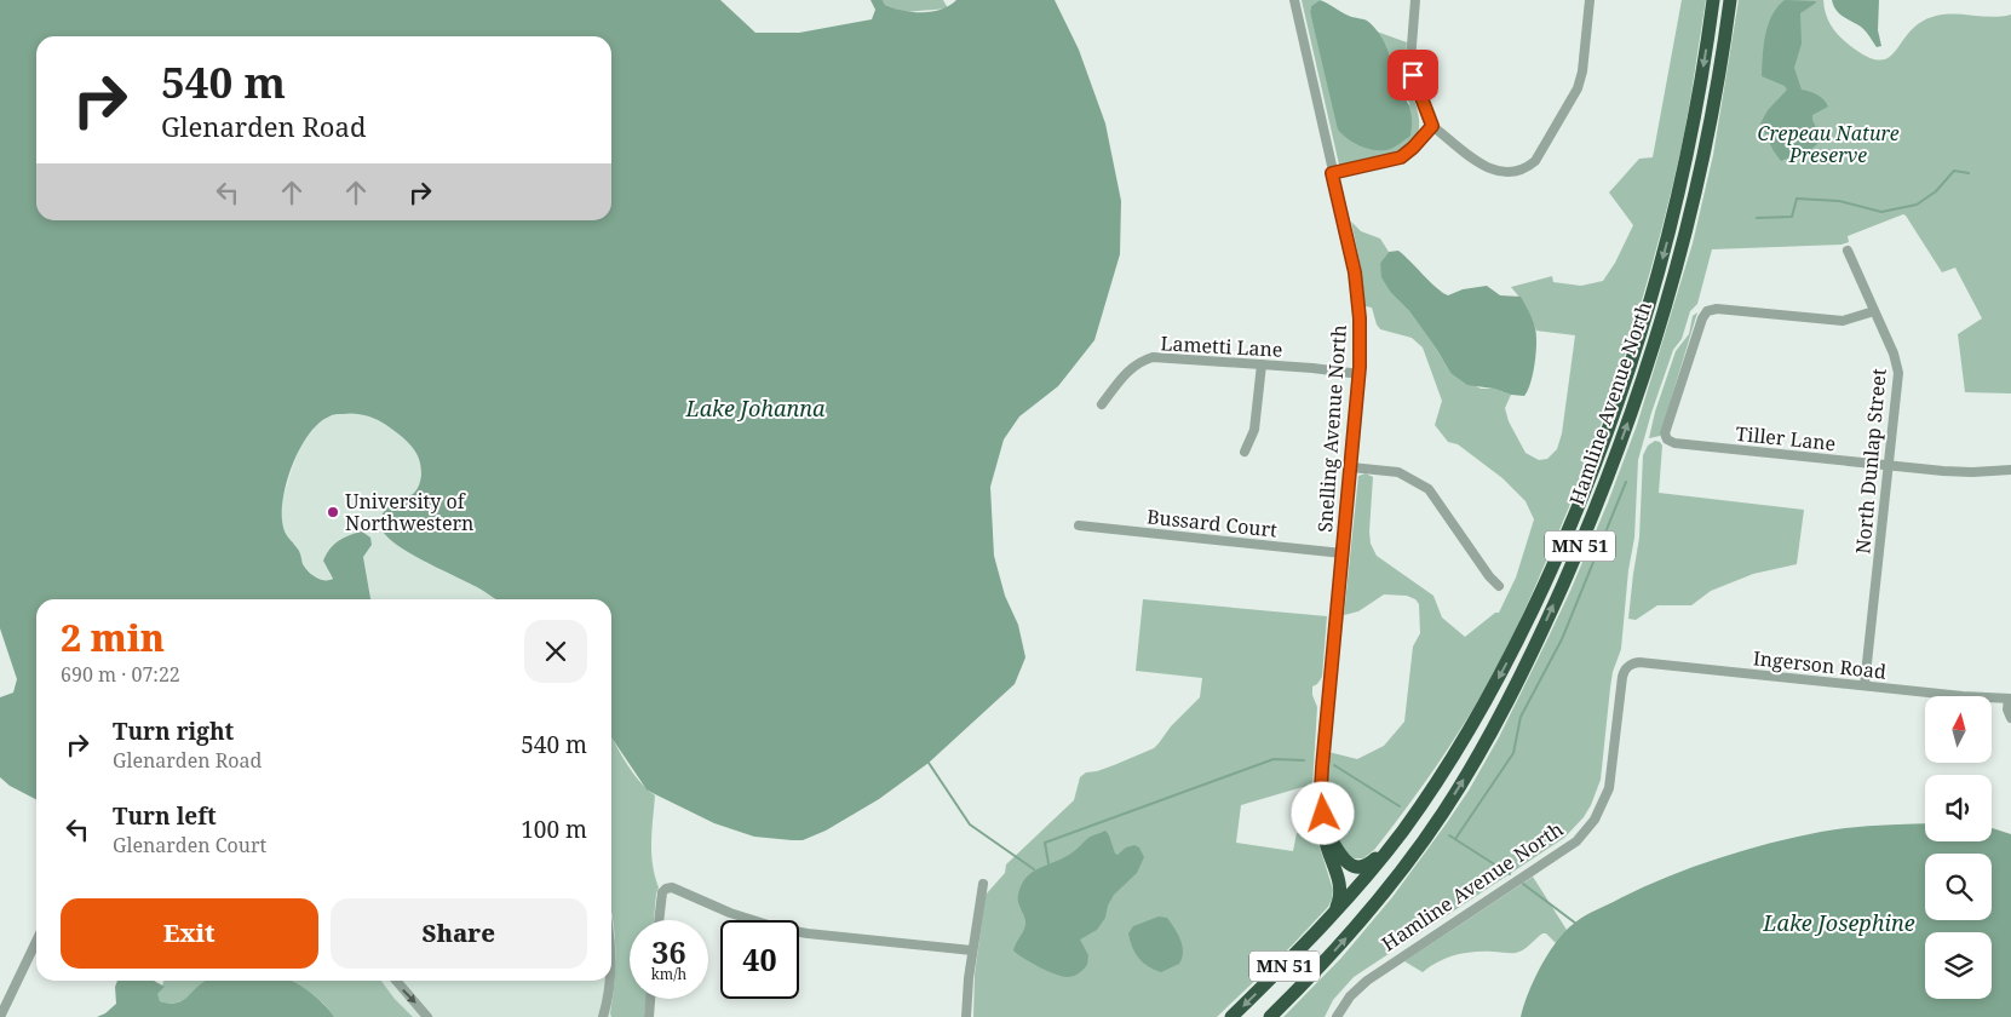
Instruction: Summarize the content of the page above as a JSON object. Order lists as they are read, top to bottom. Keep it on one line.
{"streets":{"highway":["Hamline Avenue North","MN 51"],"street":["Lametti Lane","Snelling Avenue North","Tiller Lane","North Dunlap Street","Bussard Court","Ingerson Road"]},"crossings":[["Lametti Lane","Snelling Avenue North"],["Hamline Avenue North","MN 51"],["Hamline Avenue North","Ingerson Road"],["Snelling Avenue North","Bussard Court"],["Tiller Lane","North Dunlap Street"],["North Dunlap Street","Ingerson Road"]],"water":["Lake Johanna","Lake Josephine"],"parks":["Crepeau Nature Preserve"],"places":["University of Northwestern"],"north":"top","page":{"turn":["540 m","Glenarden Road"],"heading":["2 min","690 m · 07:22"],"list":[{"name":"Turn right","note":"Glenarden Road","value":"540 m"},{"name":"Turn left","note":"Glenarden Court","value":"100 m"}],"buttons":["Exit","Share"],"speed":"36 km/h","limit":"40"}}
